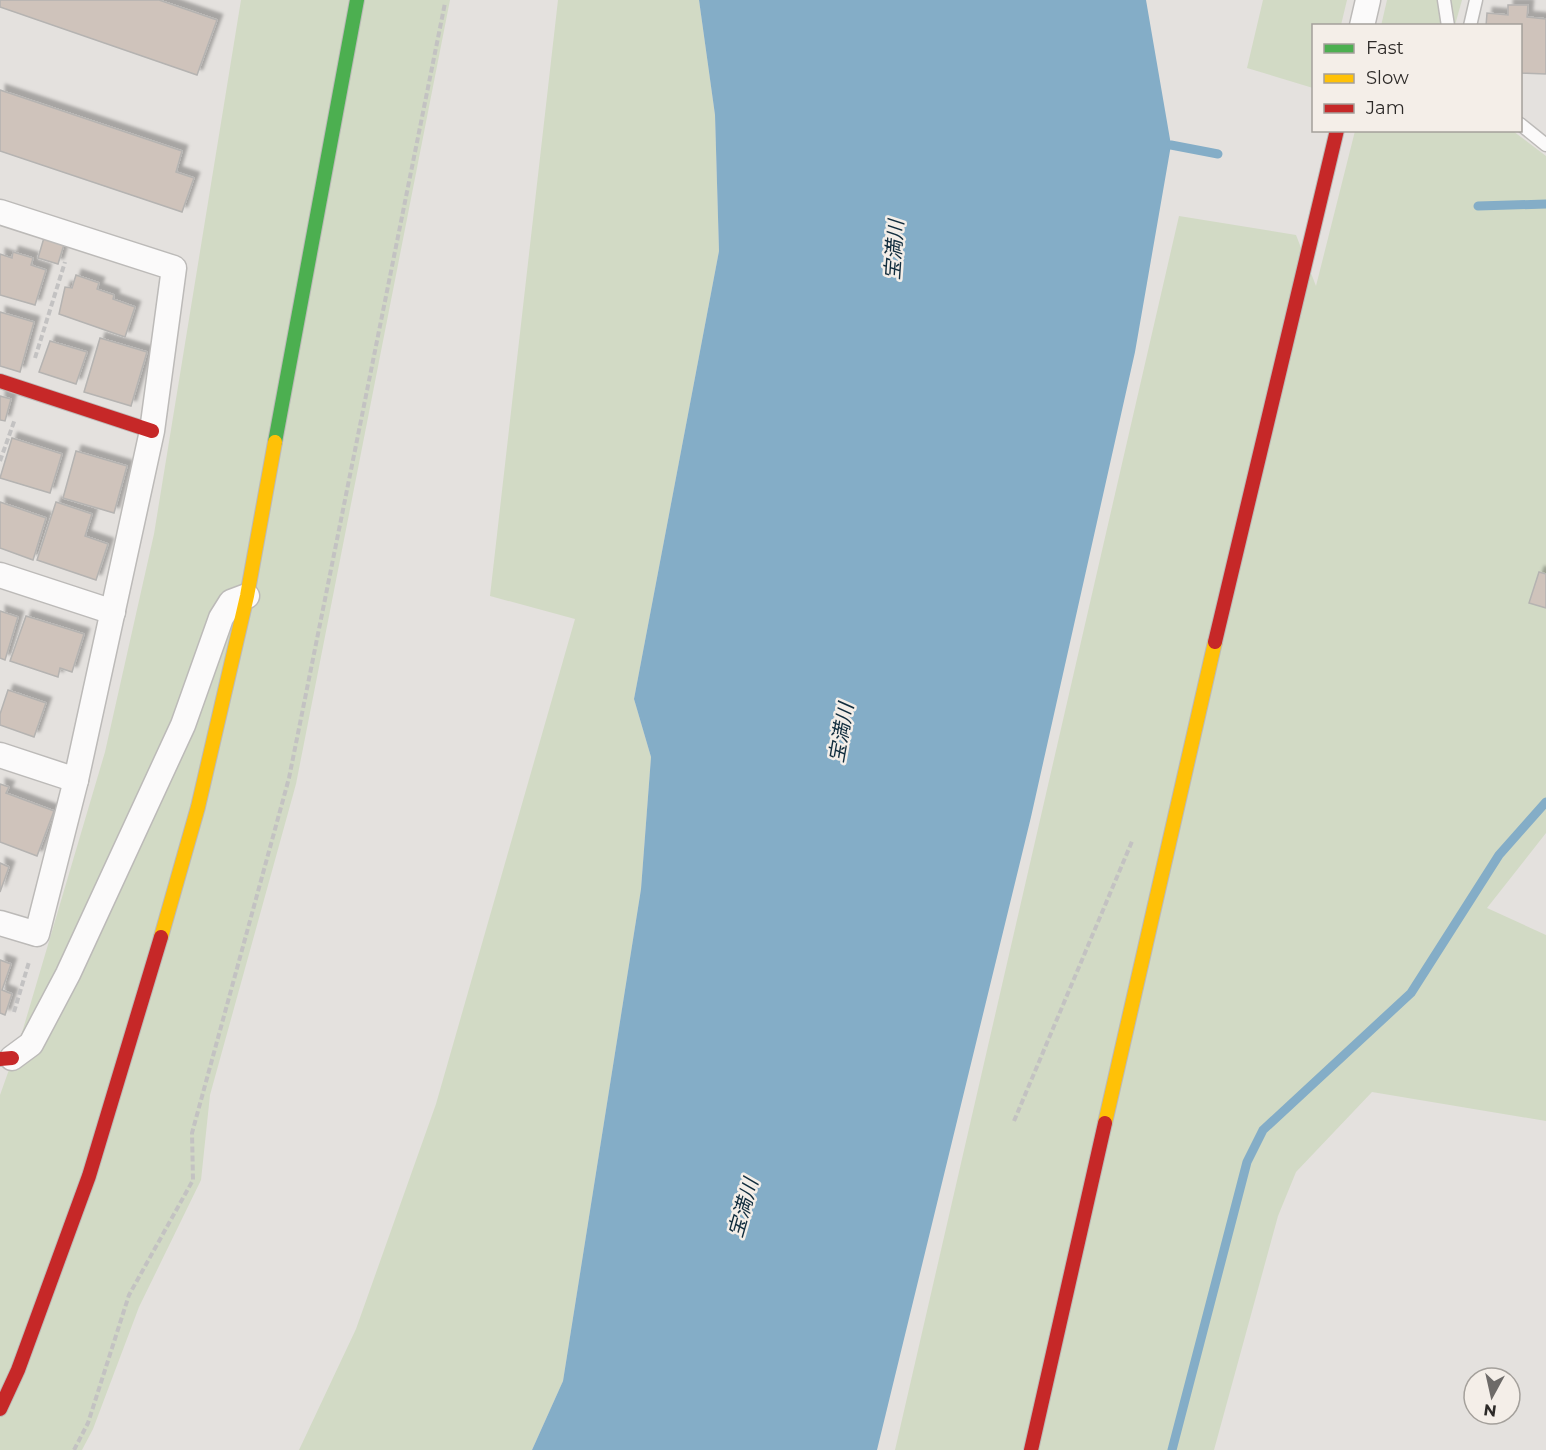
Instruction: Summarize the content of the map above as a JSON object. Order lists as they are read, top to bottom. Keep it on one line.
{"water":["宝満川"],"legend":["Fast","Slow","Jam"],"north":"bottom"}
